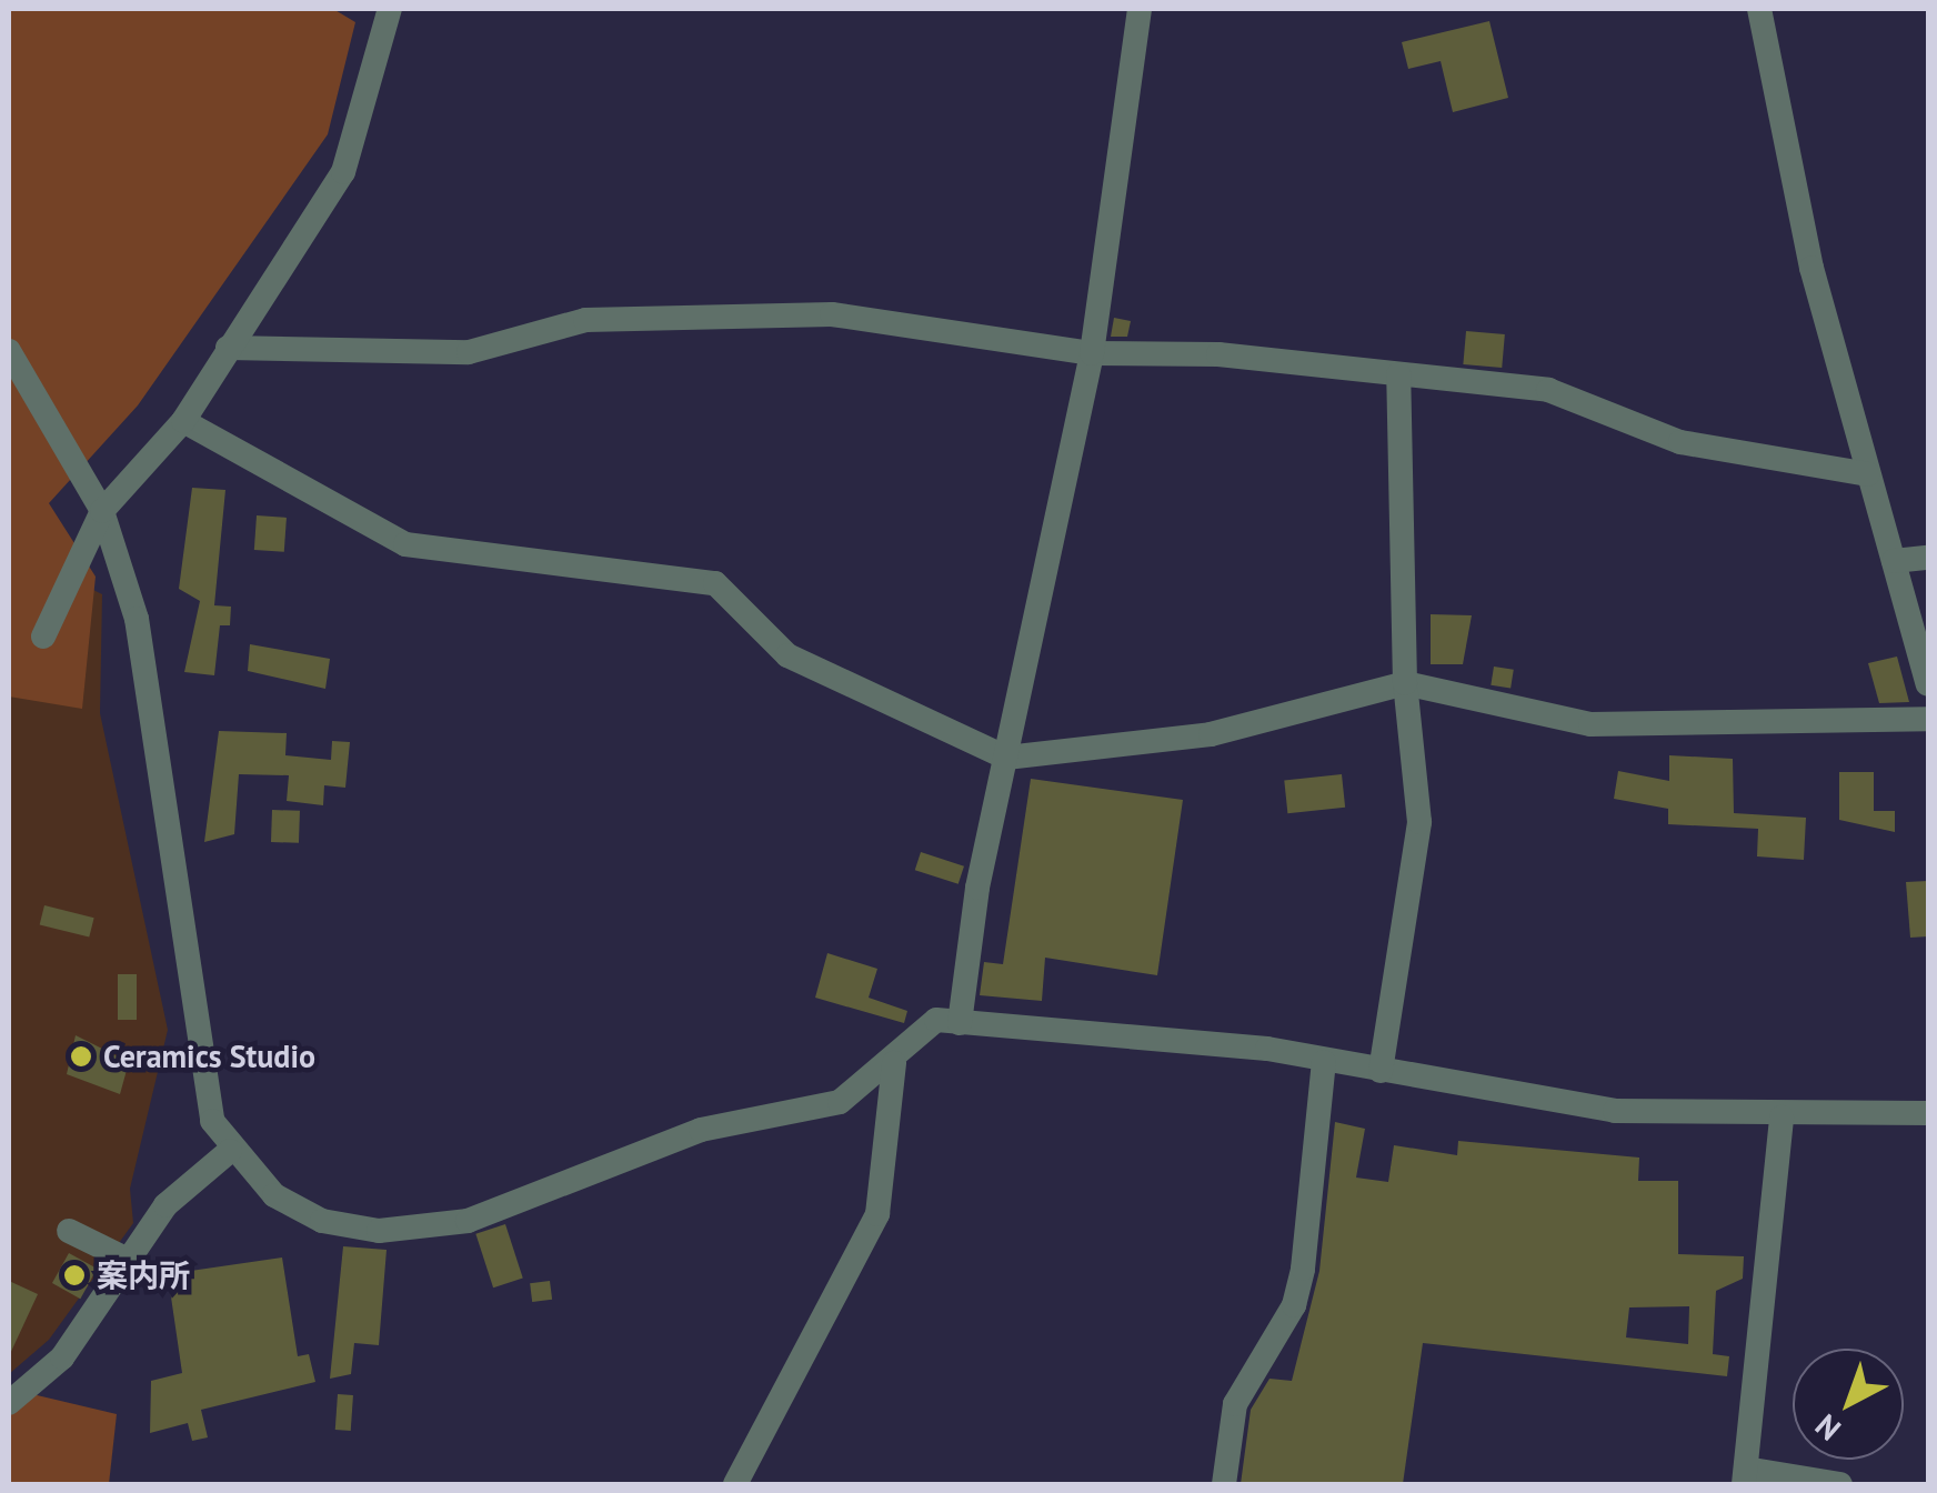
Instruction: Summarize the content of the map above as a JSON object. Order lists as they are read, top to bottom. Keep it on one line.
{"places":["Ceramics Studio","案内所"],"north":"bottom left"}
